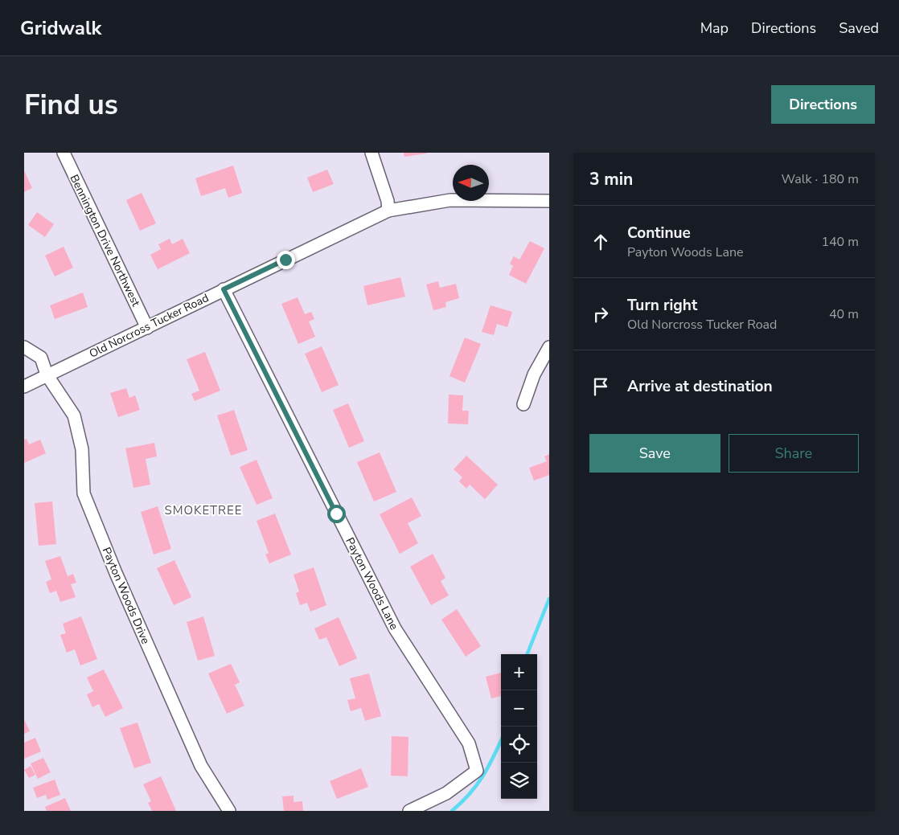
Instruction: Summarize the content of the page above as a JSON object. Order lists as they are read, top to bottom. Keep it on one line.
{"streets":{"street":["Bennington Drive Northwest","Old Norcross Tucker Road","Payton Woods Lane","Payton Woods Drive"]},"crossings":[["Bennington Drive Northwest","Old Norcross Tucker Road"],["Old Norcross Tucker Road","Payton Woods Lane"],["Old Norcross Tucker Road","Payton Woods Drive"]],"districts":["SMOKETREE"],"north":"left","page":{"header":"Gridwalk","nav":["Map","Directions","Saved"],"buttons":["Directions",["Save","Share"]],"title":"Find us","heading":["3 min","Walk · 180 m"],"list":[["Continue","Payton Woods Lane","140 m"],["Turn right","Old Norcross Tucker Road","40 m"],"Arrive at destination"],"map_buttons":["+","−"]}}
